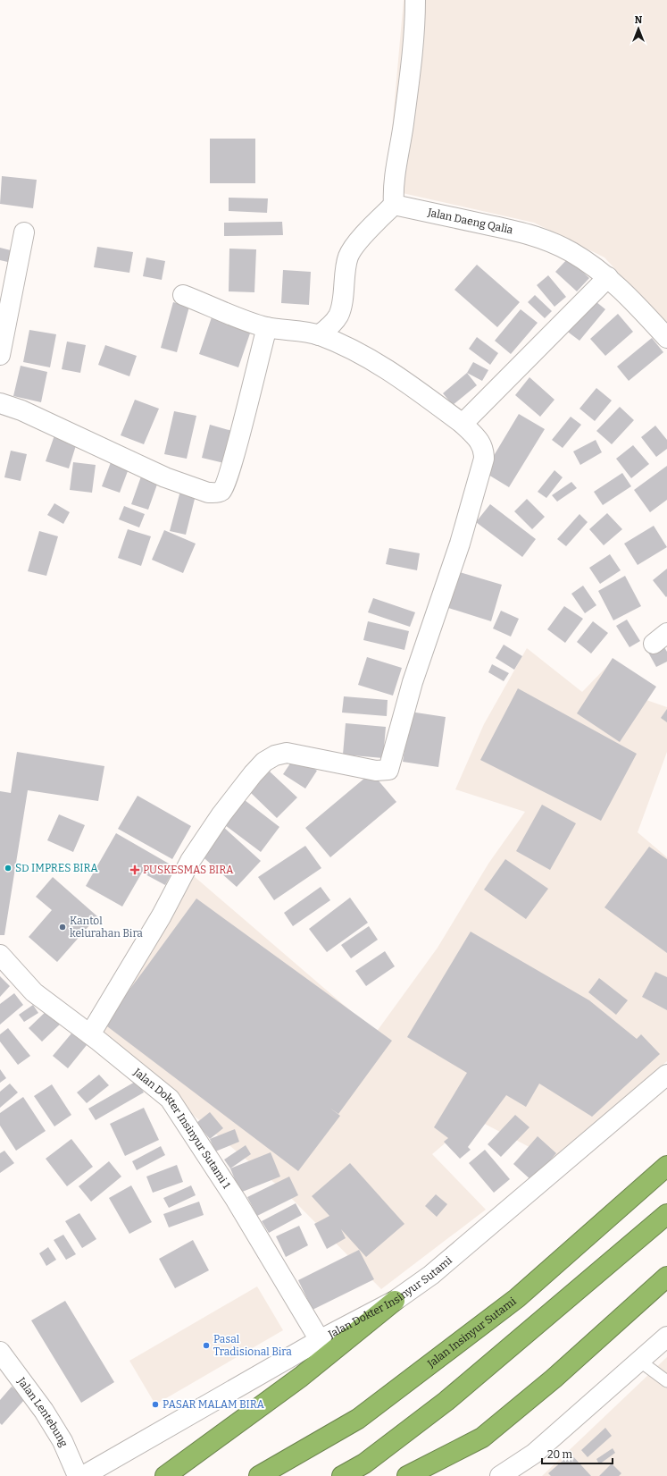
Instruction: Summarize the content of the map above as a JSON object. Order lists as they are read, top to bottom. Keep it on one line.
{"streets":{"highway":["Jalan Insinyur Sutami"],"street":["Jalan Daeng Qalia","Jalan Dokter Insinyur Sutami 1","Jalan Dokter Insinyur Sutami","Jalan Lentebung"]},"crossings":[["Jalan Dokter Insinyur Sutami 1","Jalan Dokter Insinyur Sutami"]],"places":{"other":["SD IMPRES BIRA","Kantol kelurahan Bira","Pasal Tradisional Bira","PASAR MALAM BIRA"],"health":["PUSKESMAS BIRA"]},"scale_bar":"20 m","north":"top"}
